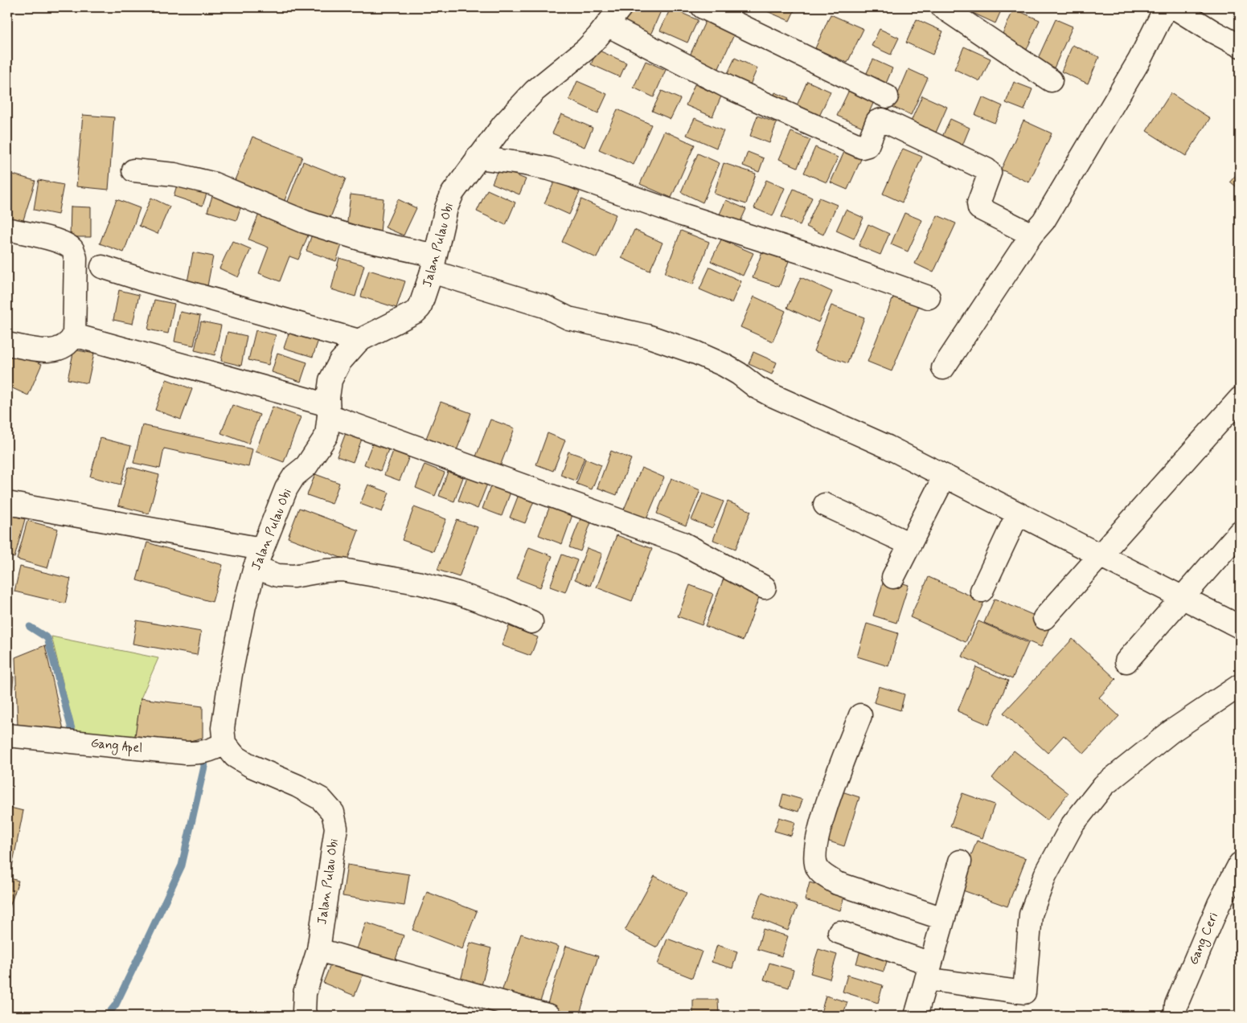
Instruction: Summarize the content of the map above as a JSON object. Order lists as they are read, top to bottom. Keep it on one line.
{"streets":{"street":["Jalan Pulau Obi","Gang Apel","Gang Ceri"]},"crossings":[["Jalan Pulau Obi","Gang Apel"]]}
